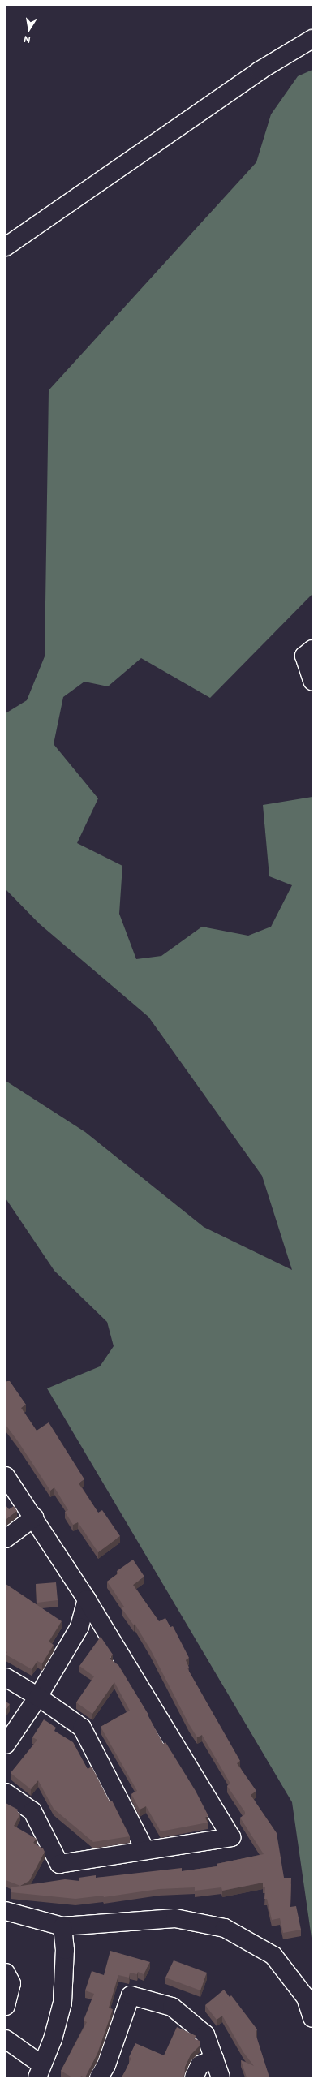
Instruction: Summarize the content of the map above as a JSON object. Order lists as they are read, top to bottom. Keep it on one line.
{"north":"bottom"}
